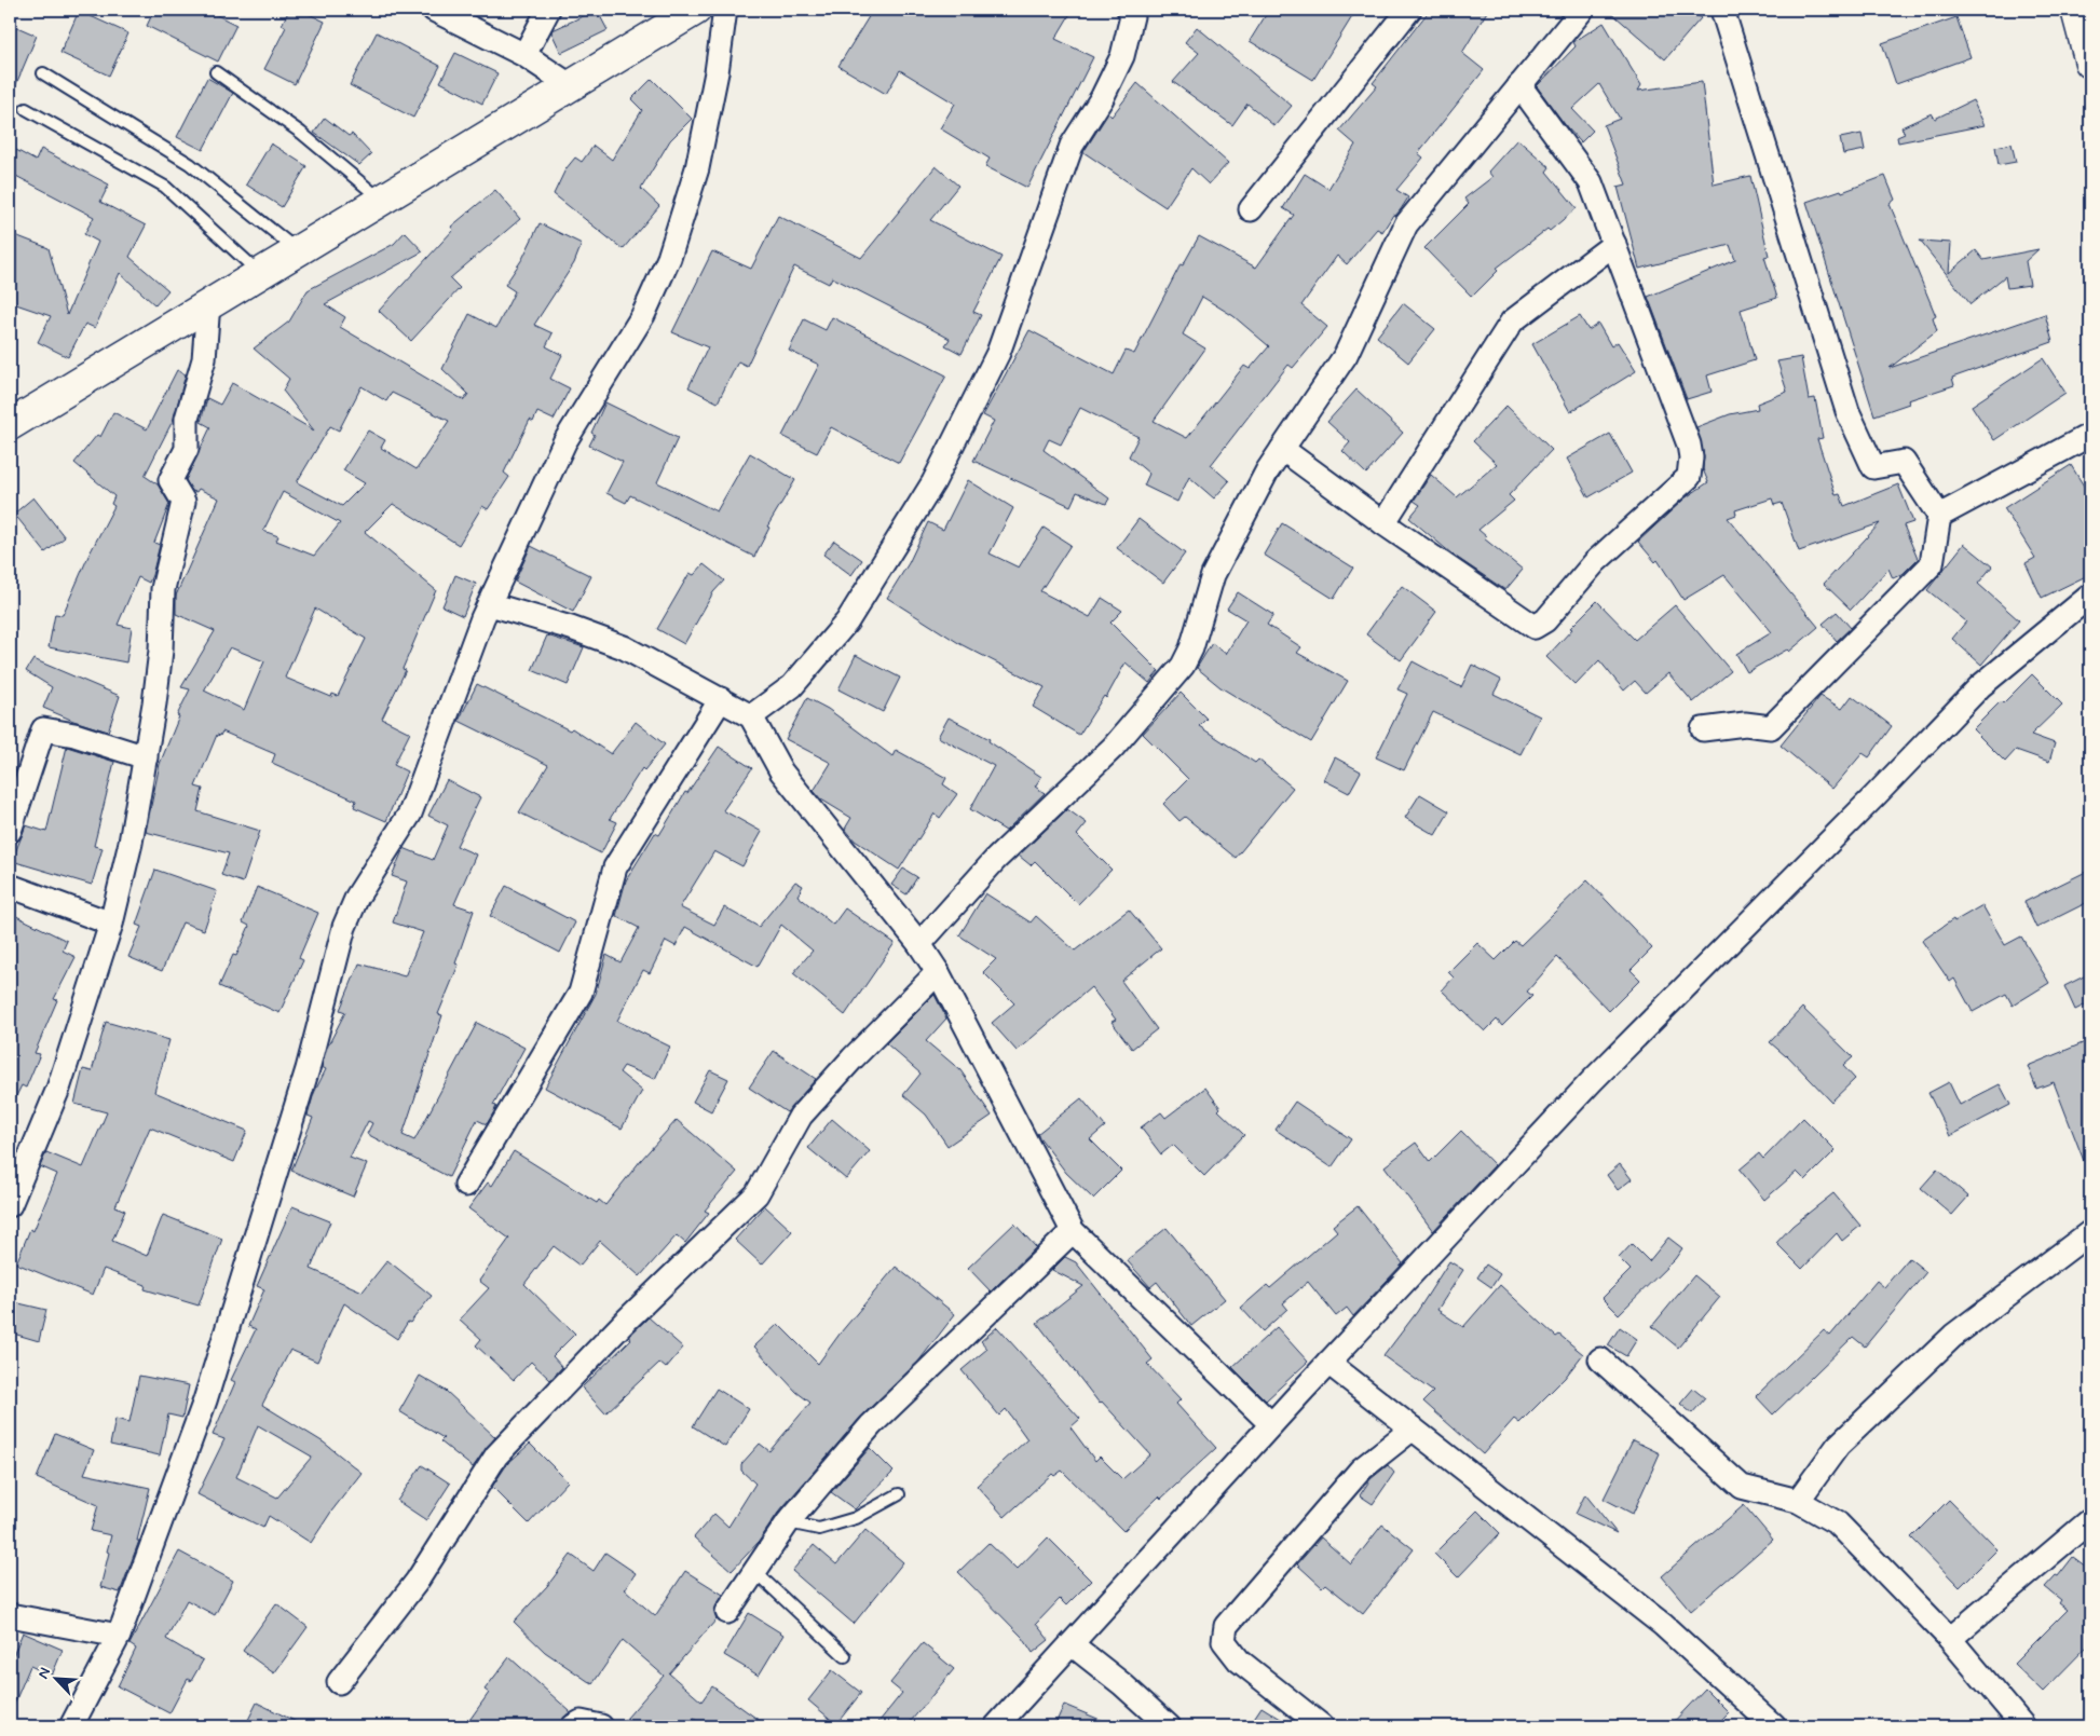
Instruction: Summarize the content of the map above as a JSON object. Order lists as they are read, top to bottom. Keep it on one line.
{"north":"top left"}
